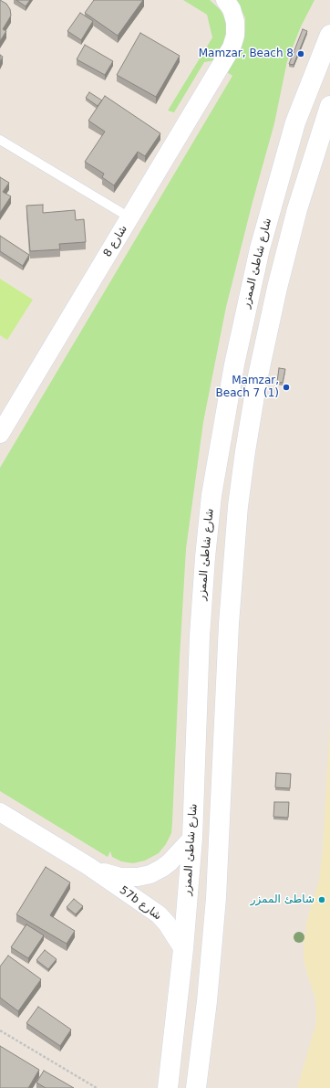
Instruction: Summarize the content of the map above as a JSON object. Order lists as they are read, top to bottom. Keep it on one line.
{"streets":{"main road":["شارع شاطئ الممزر"],"street":["شارع 8","57b شارع"]},"crossings":[["شارع شاطئ الممزر","57b شارع"]],"places":["Mamzar, Beach 8","Mamzar, Beach 7 (1)","شاطئ الممزر"]}
